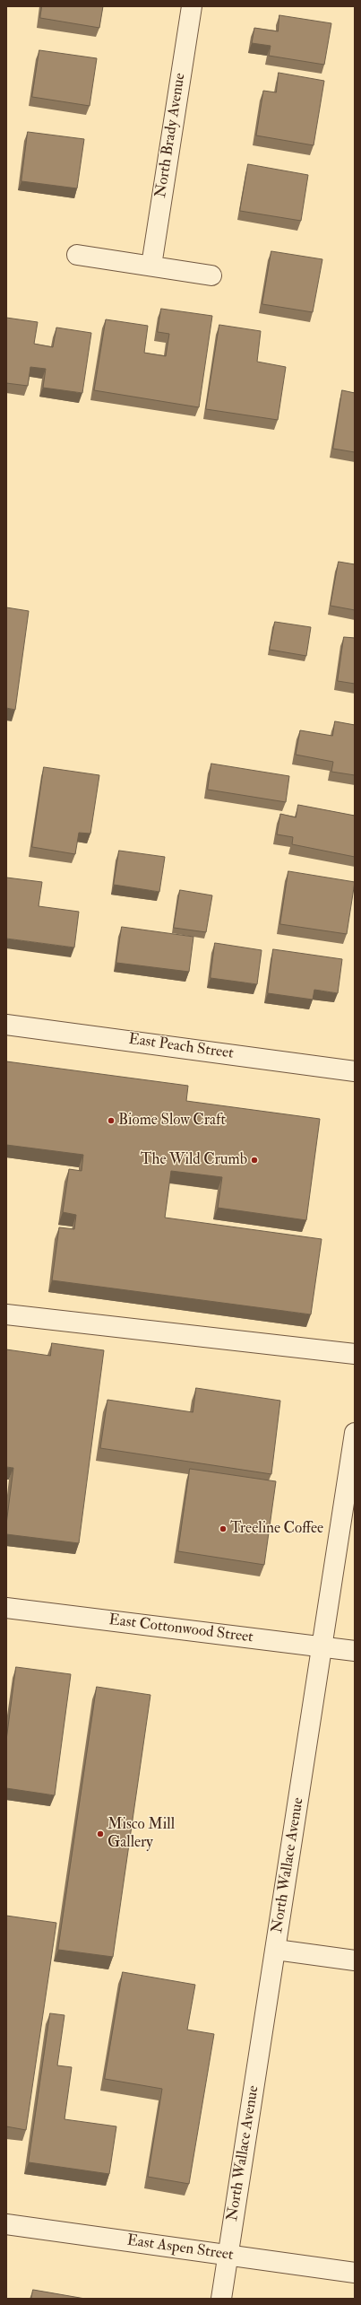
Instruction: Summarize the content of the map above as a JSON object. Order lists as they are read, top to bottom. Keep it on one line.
{"streets":{"street":["North Brady Avenue","East Peach Street","East Cottonwood Street","North Wallace Avenue","East Aspen Street"]},"crossings":[["East Cottonwood Street","North Wallace Avenue"],["North Wallace Avenue","East Aspen Street"]],"places":["Biome Slow Craft","The Wild Crumb","Treeline Coffee","Misco Mill Gallery"]}
